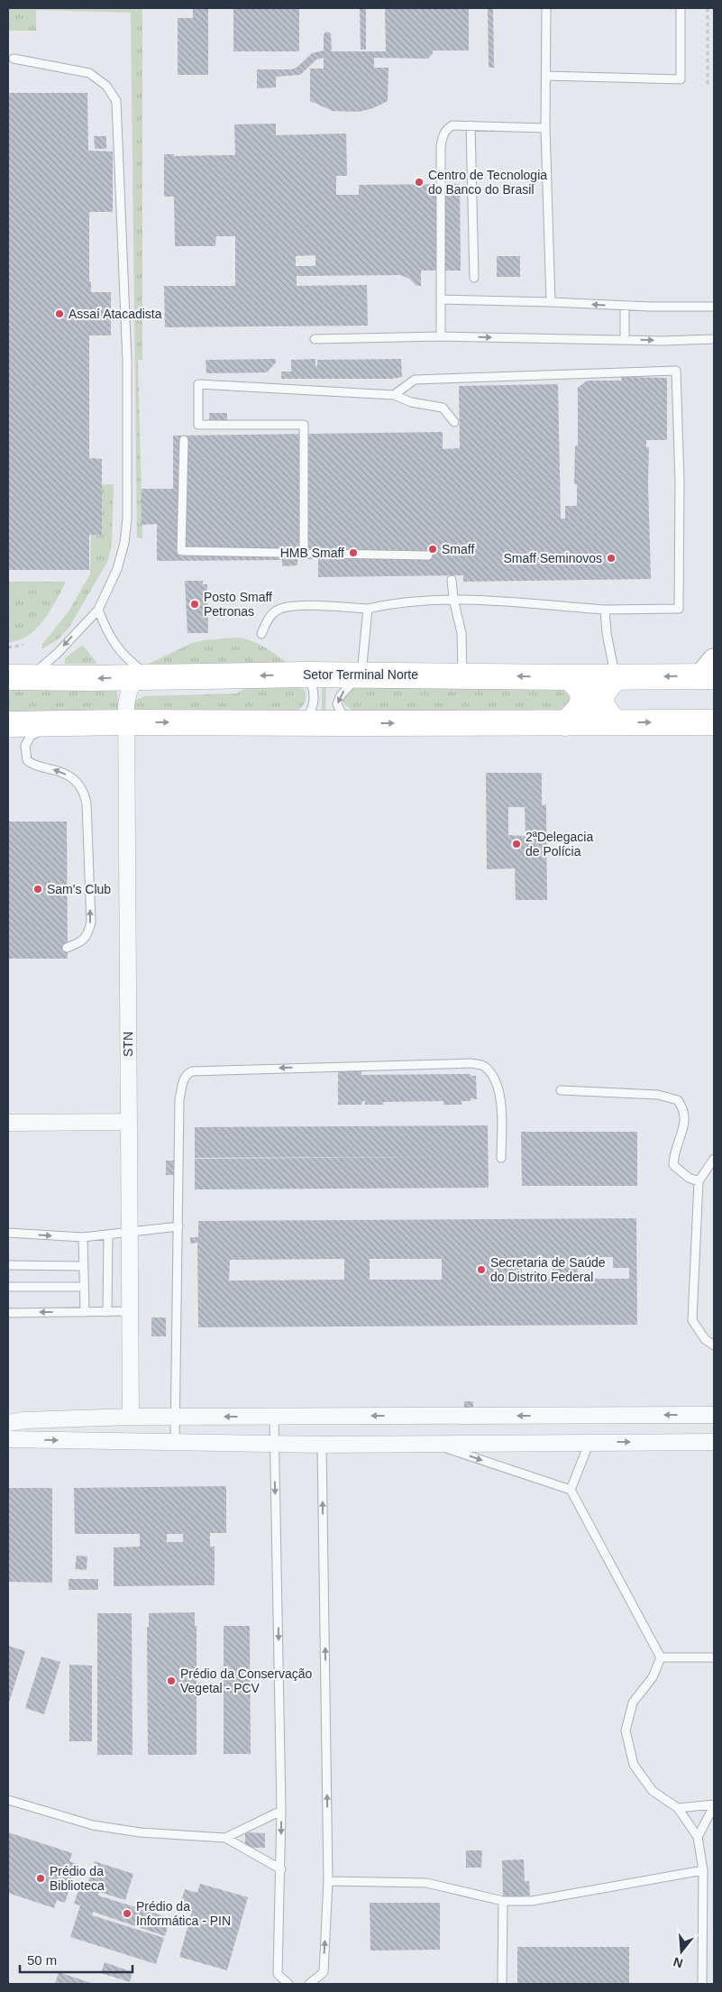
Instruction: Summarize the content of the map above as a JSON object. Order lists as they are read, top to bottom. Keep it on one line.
{"streets":{"main road":["Setor Terminal Norte"],"street":["STN"]},"crossings":[["Setor Terminal Norte","STN"]],"places":["Centro de Tecnologia do Banco do Brasil","Assaí Atacadista","Smaff","HMB Smaff","Smaff Seminovos","Posto Smaff Petronas","2ªDelegacia de Polícia","Sam's Club","Secretaria de Saúde do Distrito Federal","Prédio da Conservação Vegetal - PCV","Prédio da Biblioteca","Prédio da Informática - PIN"],"scale_bar":"50 m","north":"bottom"}
